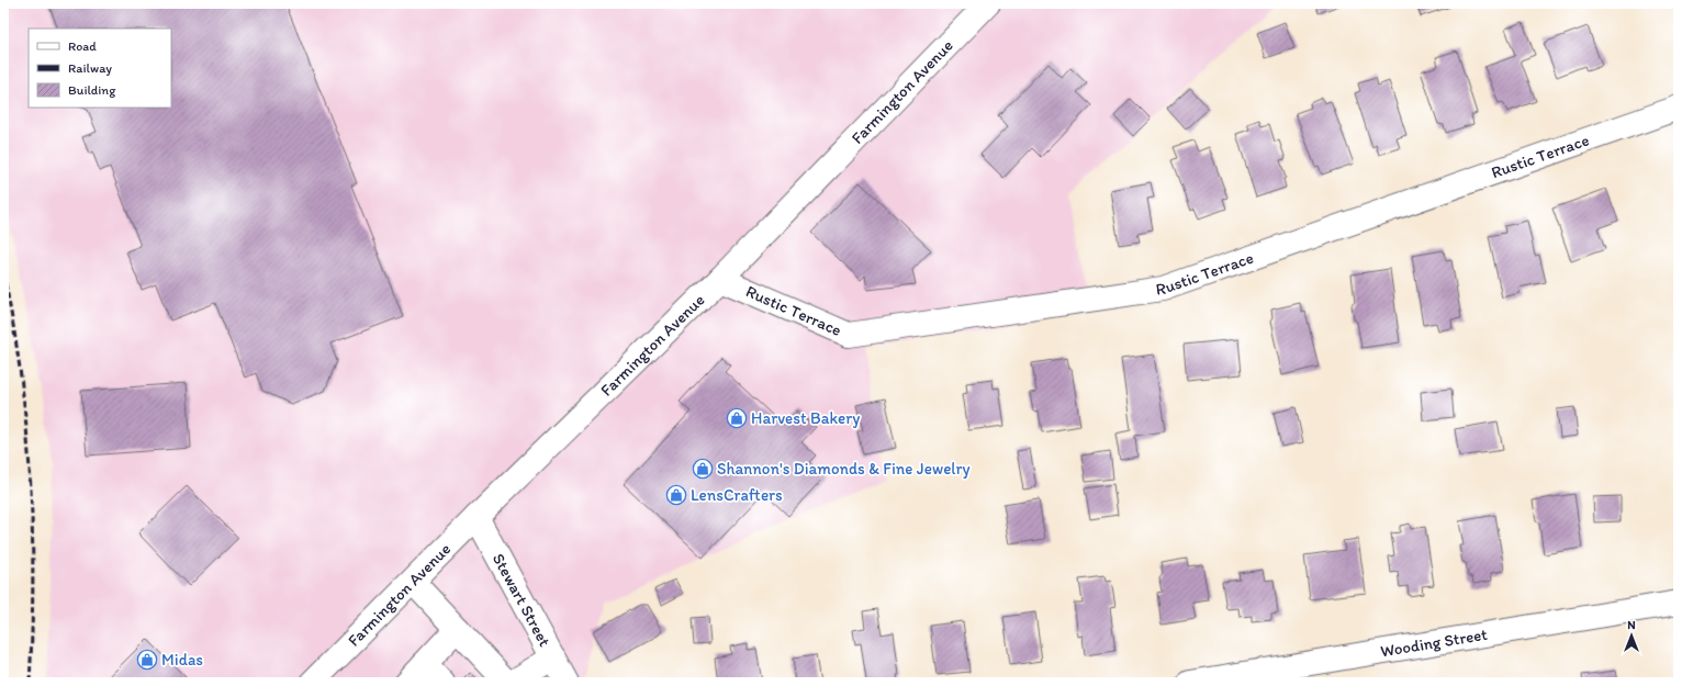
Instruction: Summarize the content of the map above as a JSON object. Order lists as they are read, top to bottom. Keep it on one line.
{"streets":{"main road":["Farmington Avenue","Rustic Terrace","Stewart Street","Wooding Street"]},"crossings":[["Farmington Avenue","Rustic Terrace"],["Farmington Avenue","Stewart Street"]],"places":{"shop":["Harvest Bakery","Shannon's Diamonds & Fine Jewelry","LensCrafters","Midas"]},"legend":["Road","Railway","Building"],"north":"top"}
